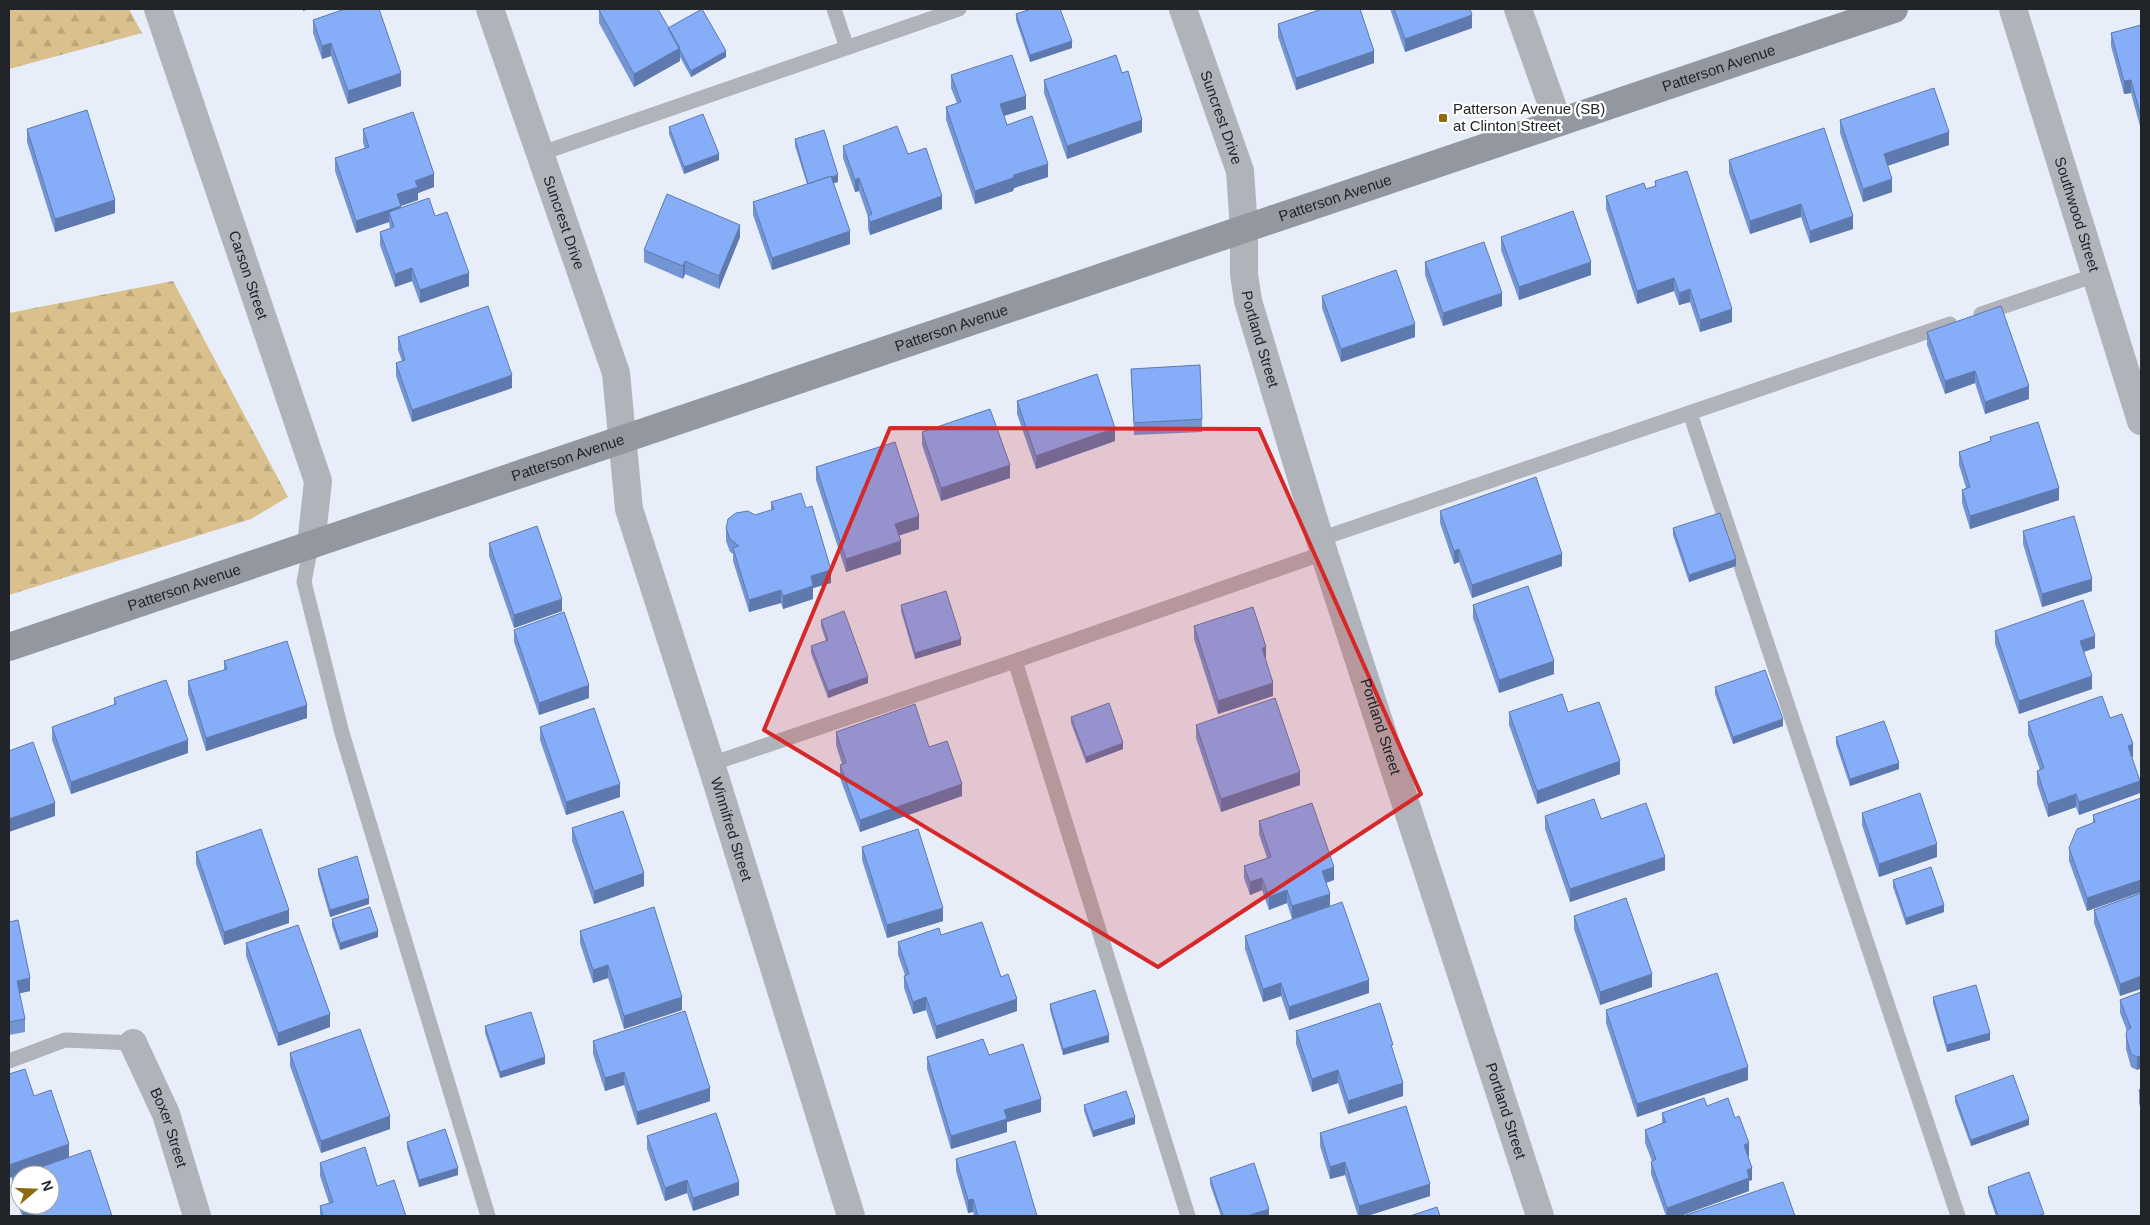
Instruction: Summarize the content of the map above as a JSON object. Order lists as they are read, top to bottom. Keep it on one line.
{"streets":{"street":["Patterson Avenue","Suncrest Drive","Southwood Street","Carson Street","Portland Street","Winnifred Street","Boxer Street"]},"crossings":[["Patterson Avenue","Suncrest Drive"],["Patterson Avenue","Carson Street"],["Patterson Avenue","Portland Street"],["Patterson Avenue","Winnifred Street"],["Suncrest Drive","Portland Street"],["Suncrest Drive","Winnifred Street"]],"places":{"transit":["Patterson Avenue (SB) at Clinton Street"]},"north":"right"}
